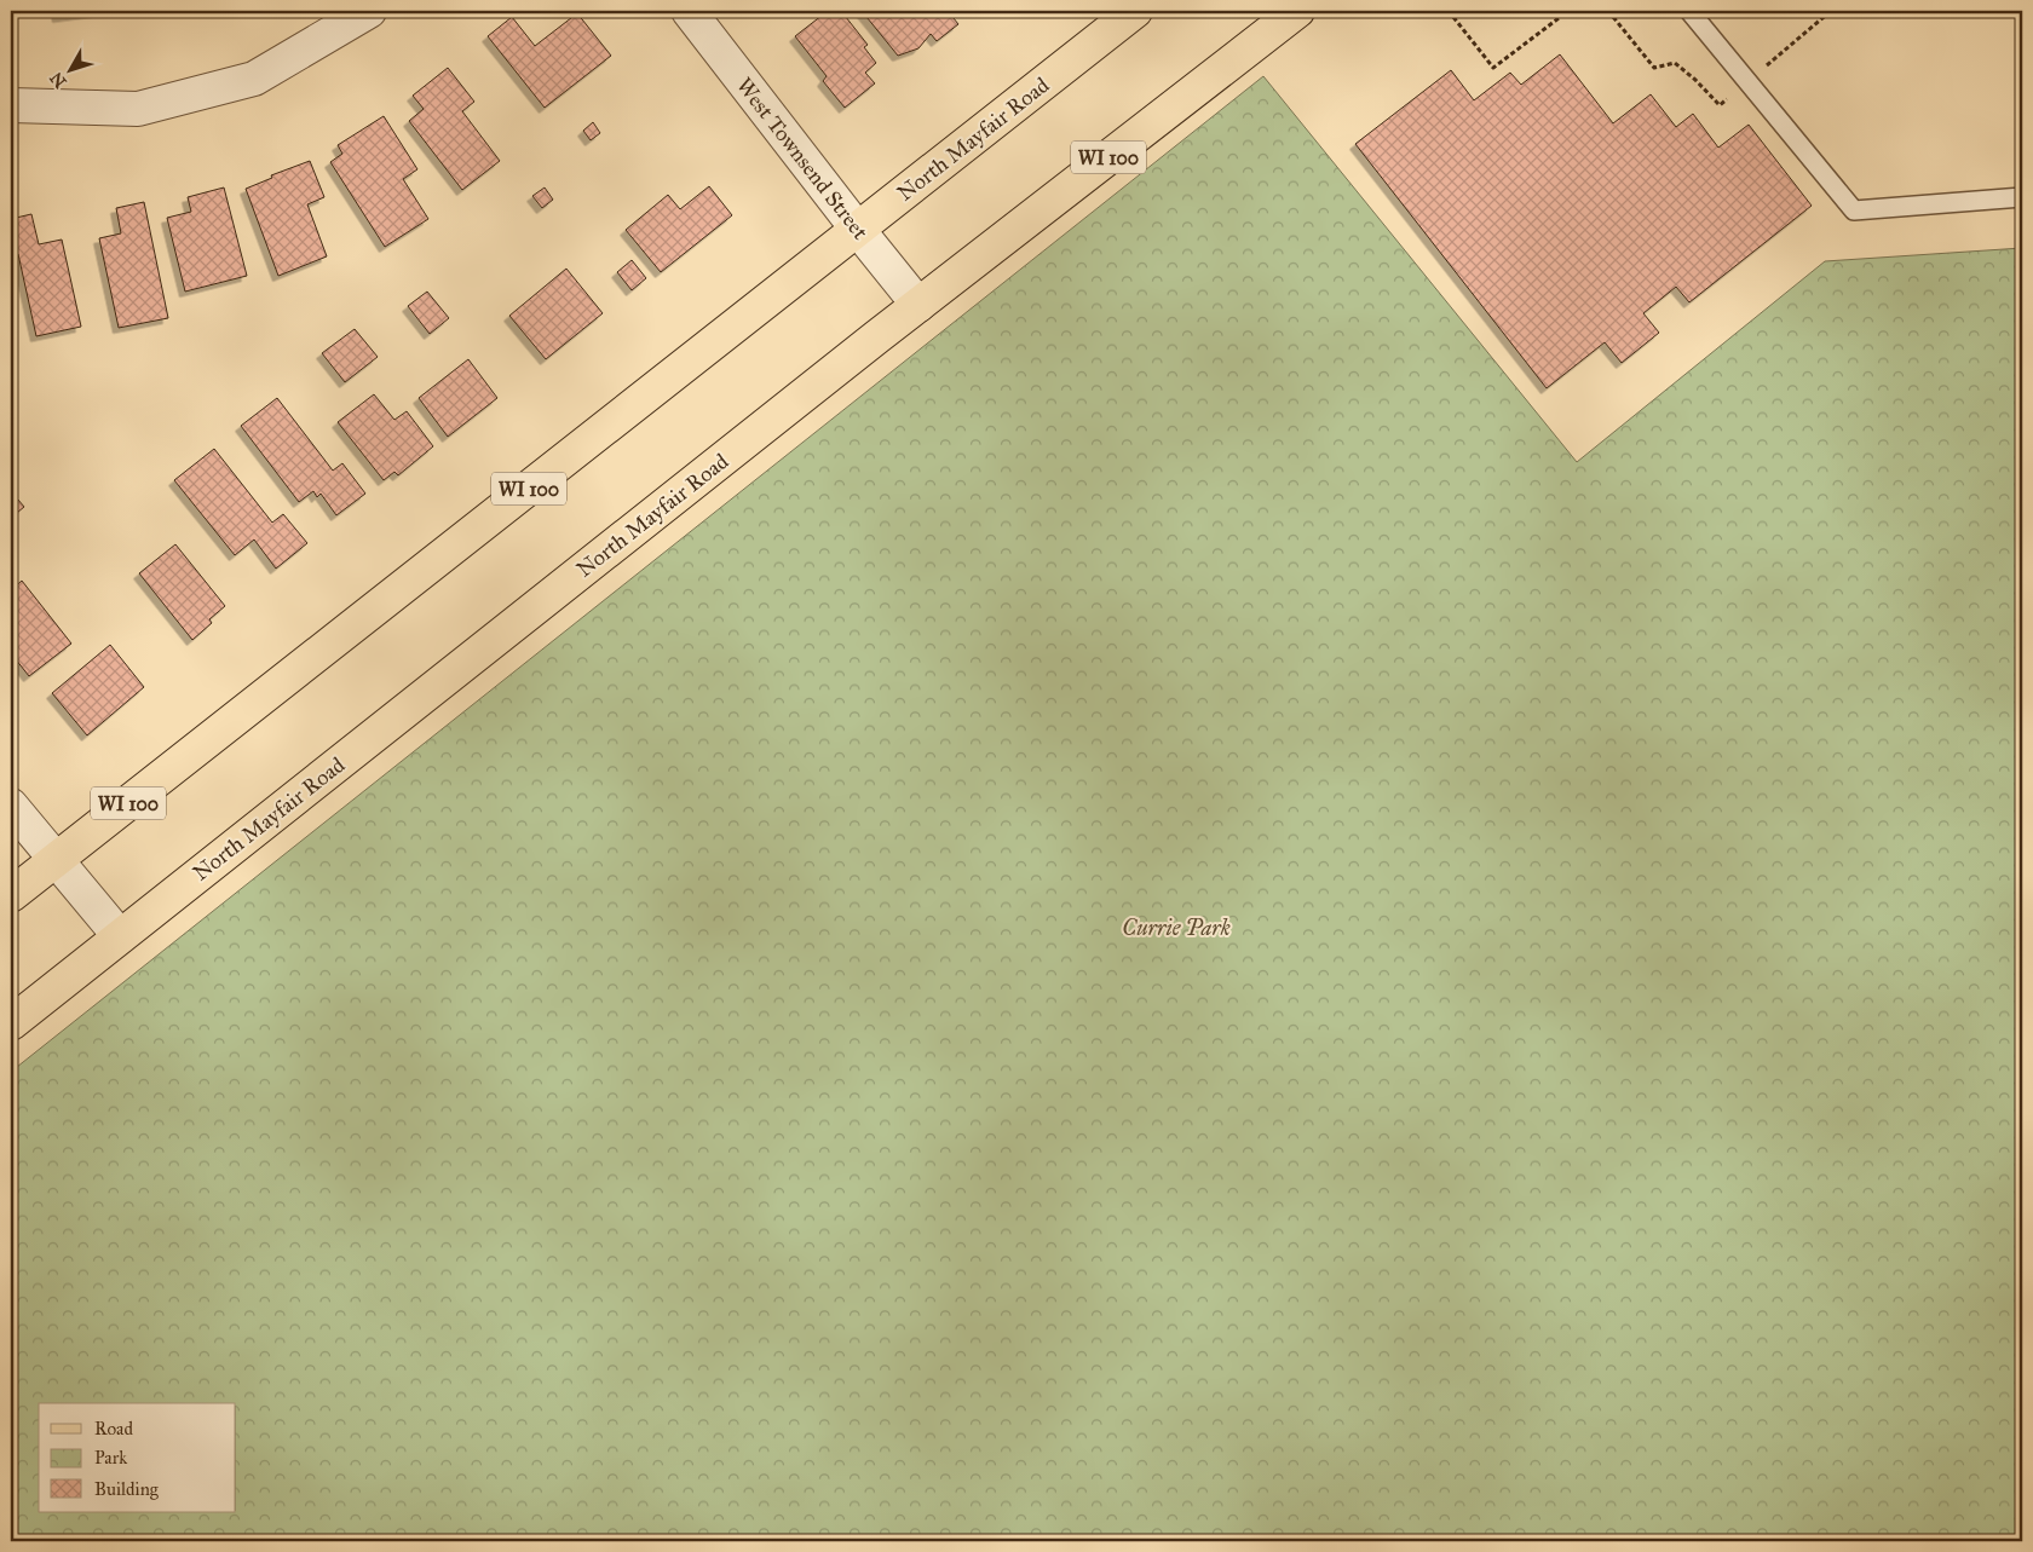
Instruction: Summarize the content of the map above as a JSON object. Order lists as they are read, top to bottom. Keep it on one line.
{"streets":{"main road":["North Mayfair Road","WI 100"],"street":["West Townsend Street"]},"crossings":[["North Mayfair Road","West Townsend Street"]],"parks":["Currie Park"],"legend":["Road","Park","Building"],"north":"bottom left"}
